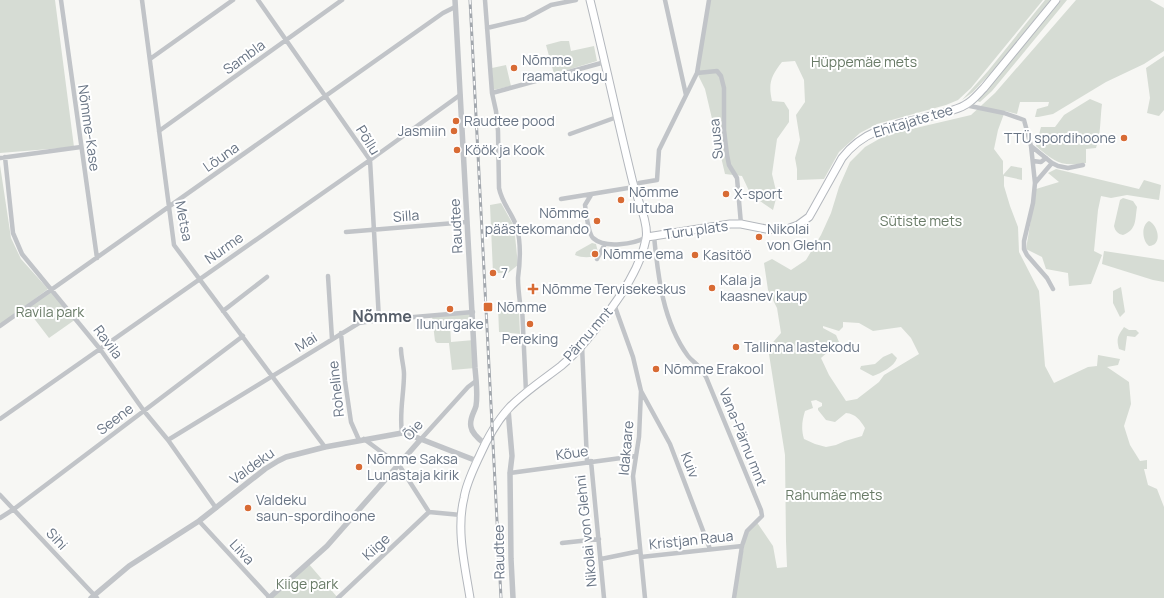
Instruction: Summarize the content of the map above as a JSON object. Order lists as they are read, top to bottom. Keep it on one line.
{"streets":{"main road":["Ehitajate tee","Turu plats","Pärnu mnt"],"street":["Sambla","Nõmme-Kase","Suusa","Põllu","Lõuna","Silla","Metsa","Raudtee","Nurme","Ravila","Mai","Roheline","Seene","Õie","Vana-Pärnu mnt","Idakaare","Kõue","Kuiv","Valdeku","Nikolai von Glehni","Sihi","Kristjan Raua","Kiige","Liiva"]},"crossings":[["Sambla","Põllu"],["Sambla","Metsa"],["Ehitajate tee","Suusa"],["Ehitajate tee","Turu plats"],["Nõmme-Kase","Lõuna"],["Suusa","Turu plats"],["Põllu","Lõuna"],["Põllu","Silla"],["Põllu","Nurme"],["Põllu","Mai"],["Lõuna","Metsa"],["Lõuna","Raudtee"],["Lõuna","Ravila"],["Silla","Raudtee"],["Metsa","Nurme"],["Metsa","Mai"],["Metsa","Seene"],["Metsa","Valdeku"],["Raudtee","Nurme"],["Raudtee","Pärnu mnt"],["Raudtee","Mai"],["Raudtee","Õie"],["Raudtee","Kõue"],["Turu plats","Pärnu mnt"],["Turu plats","Vana-Pärnu mnt"],["Nurme","Ravila"],["Pärnu mnt","Vana-Pärnu mnt"],["Pärnu mnt","Idakaare"],["Pärnu mnt","Valdeku"],["Pärnu mnt","Nikolai von Glehni"],["Ravila","Mai"],["Ravila","Seene"],["Ravila","Valdeku"],["Mai","Roheline"],["Roheline","Õie"],["Roheline","Valdeku"],["Roheline","Kiige"],["Seene","Sihi"],["Õie","Valdeku"],["Õie","Liiva"],["Vana-Pärnu mnt","Kristjan Raua"],["Idakaare","Kõue"],["Idakaare","Kuiv"],["Idakaare","Kristjan Raua"],["Kõue","Nikolai von Glehni"],["Kuiv","Kristjan Raua"],["Valdeku","Sihi"],["Valdeku","Liiva"],["Nikolai von Glehni","Kristjan Raua"]],"districts":["Nõmme"],"parks":["Hüppemäe mets","Sütiste mets","Ravila park","Rahumäe mets","Kiige park"],"places":{"other":["Nõmme raamatukogu","Raudtee pood","Jasmiin","TTÜ spordihoone","Köök ja Kook","X-sport","Nõmme Ilutuba","Nõmme päästekomando","Nikolai von Glehn","Nõmme ema","Kasitöö","7","Kala ja kaasnev kaup","Ilunurgake","Pereking","Tallinna lastekodu","Nõmme Erakool","Nõmme Saksa Lunastaja kirik","Valdeku saun-spordihoone"],"health":["Nõmme Tervisekeskus"],"transit":["Nõmme"]}}
